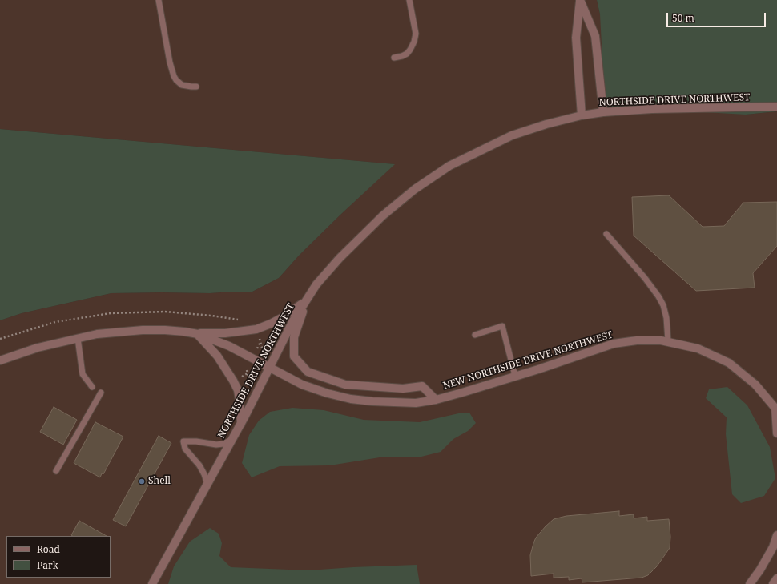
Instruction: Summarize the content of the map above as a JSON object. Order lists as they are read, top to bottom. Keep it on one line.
{"streets":{"street":["NORTHSIDE DRIVE NORTHWEST","NEW NORTHSIDE DRIVE NORTHWEST"]},"crossings":[["NORTHSIDE DRIVE NORTHWEST","NEW NORTHSIDE DRIVE NORTHWEST"]],"places":["Shell"],"legend":["Road","Park"],"scale_bar":"50 m"}
